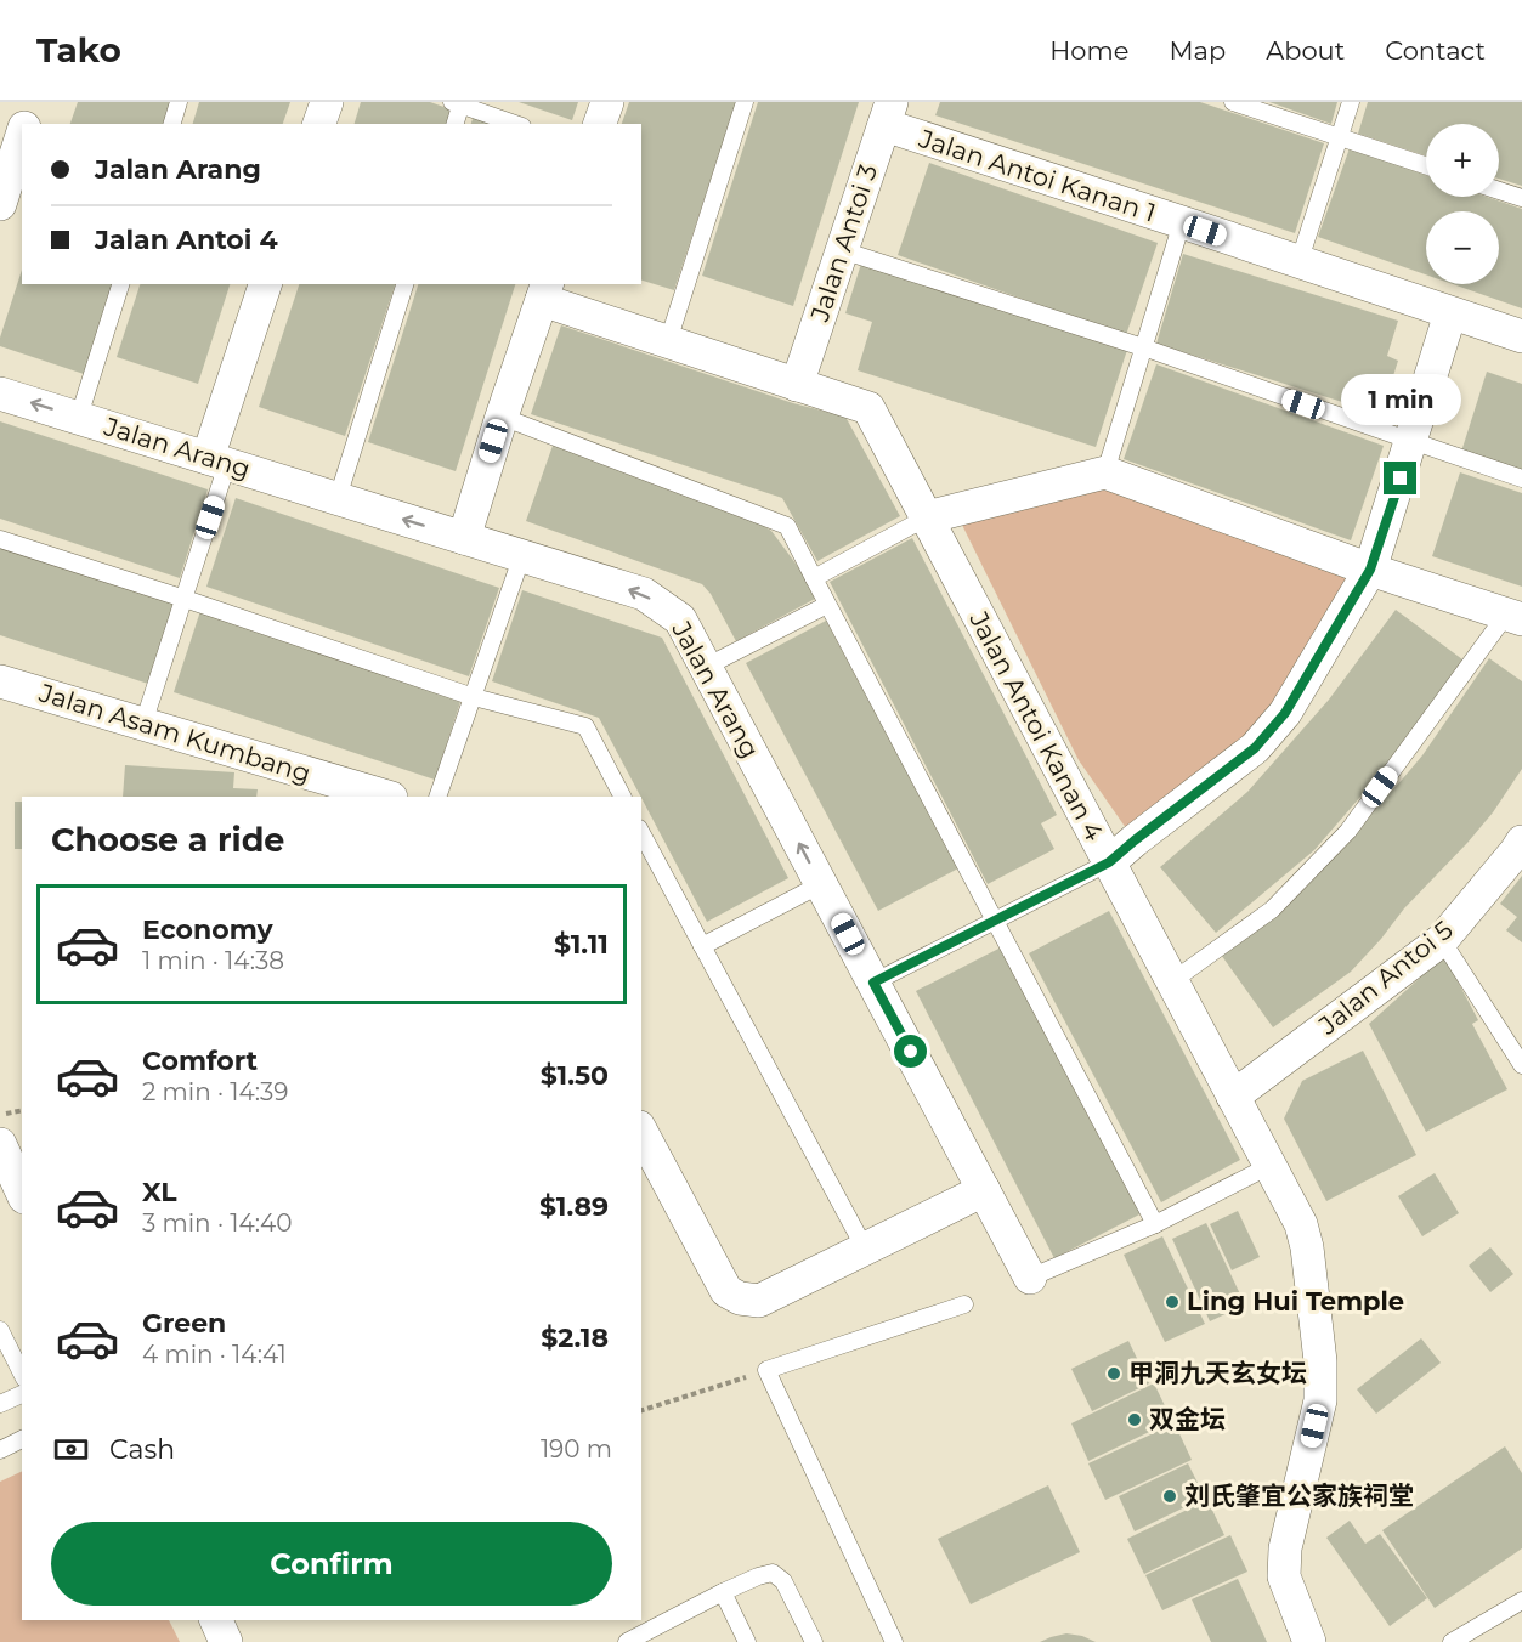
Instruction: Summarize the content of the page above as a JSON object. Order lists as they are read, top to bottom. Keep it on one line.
{"streets":{"street":["Jalan Antoi Kanan 1","Jalan Antoi 3","Jalan Arang","Jalan Antoi Kanan 4","Jalan Asam Kumbang","Jalan Antoi 5"]},"crossings":[["Jalan Antoi Kanan 1","Jalan Antoi 3"],["Jalan Antoi 3","Jalan Antoi Kanan 4"],["Jalan Antoi Kanan 4","Jalan Antoi 5"]],"one_way":["Jalan Arang"],"places":["Ling Hui Temple","甲洞九天玄女坛","双金坛","刘氏肇宜公家族祠堂"],"page":{"header":"Tako","nav":["Home","Map","About","Contact"],"map_buttons":["+","−"],"banner":["Jalan Arang","Jalan Antoi 4"],"bubble":"1 min","heading":"Choose a ride","list":[{"name":"Economy","note":"1 min · 14:38","value":"$1.11"},{"name":"Comfort","note":"2 min · 14:39","value":"$1.50"},{"name":"XL","note":"3 min · 14:40","value":"$1.89"},{"name":"Green","note":"4 min · 14:41","value":"$2.18"}],"pay":["Cash","190 m"],"buttons":"Confirm"}}
